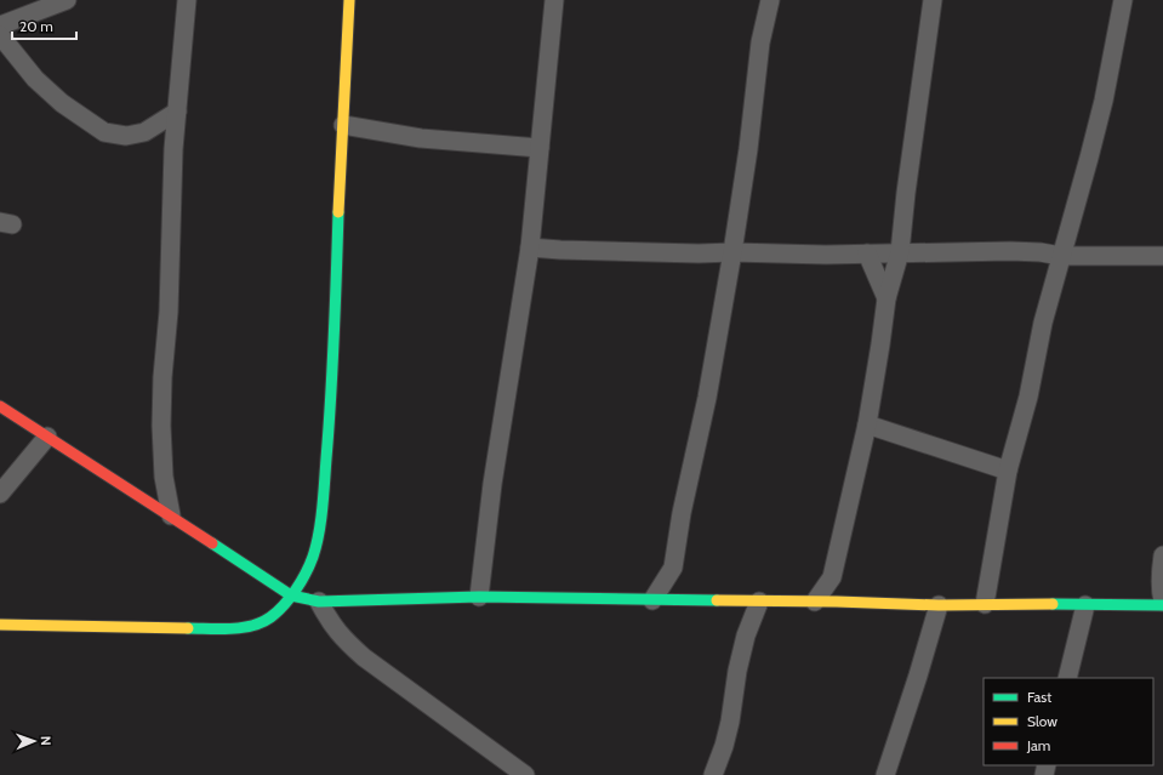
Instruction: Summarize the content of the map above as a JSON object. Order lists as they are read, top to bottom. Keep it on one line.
{"legend":["Fast","Slow","Jam"],"scale_bar":"20 m","north":"right"}
